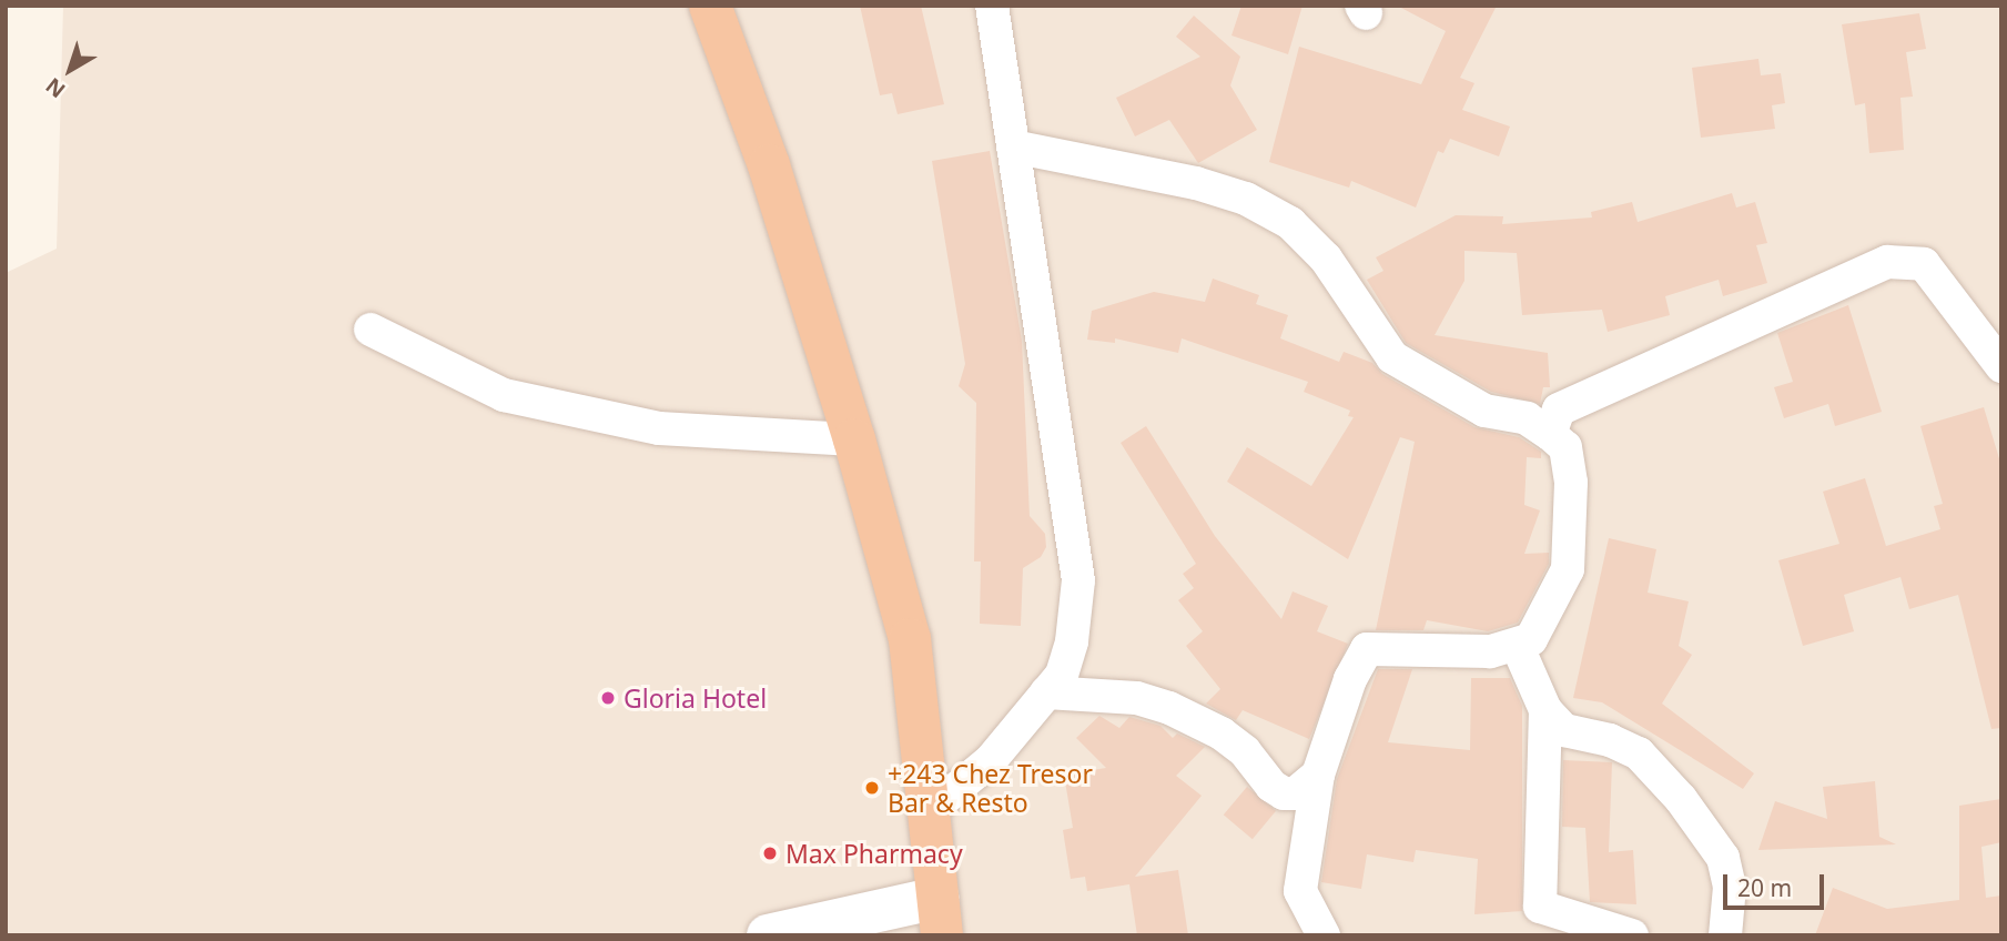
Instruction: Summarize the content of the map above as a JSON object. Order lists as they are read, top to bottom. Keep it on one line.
{"places":["Gloria Hotel","+243 Chez Tresor Bar & Resto","Max Pharmacy"],"scale_bar":"20 m","north":"bottom left"}
